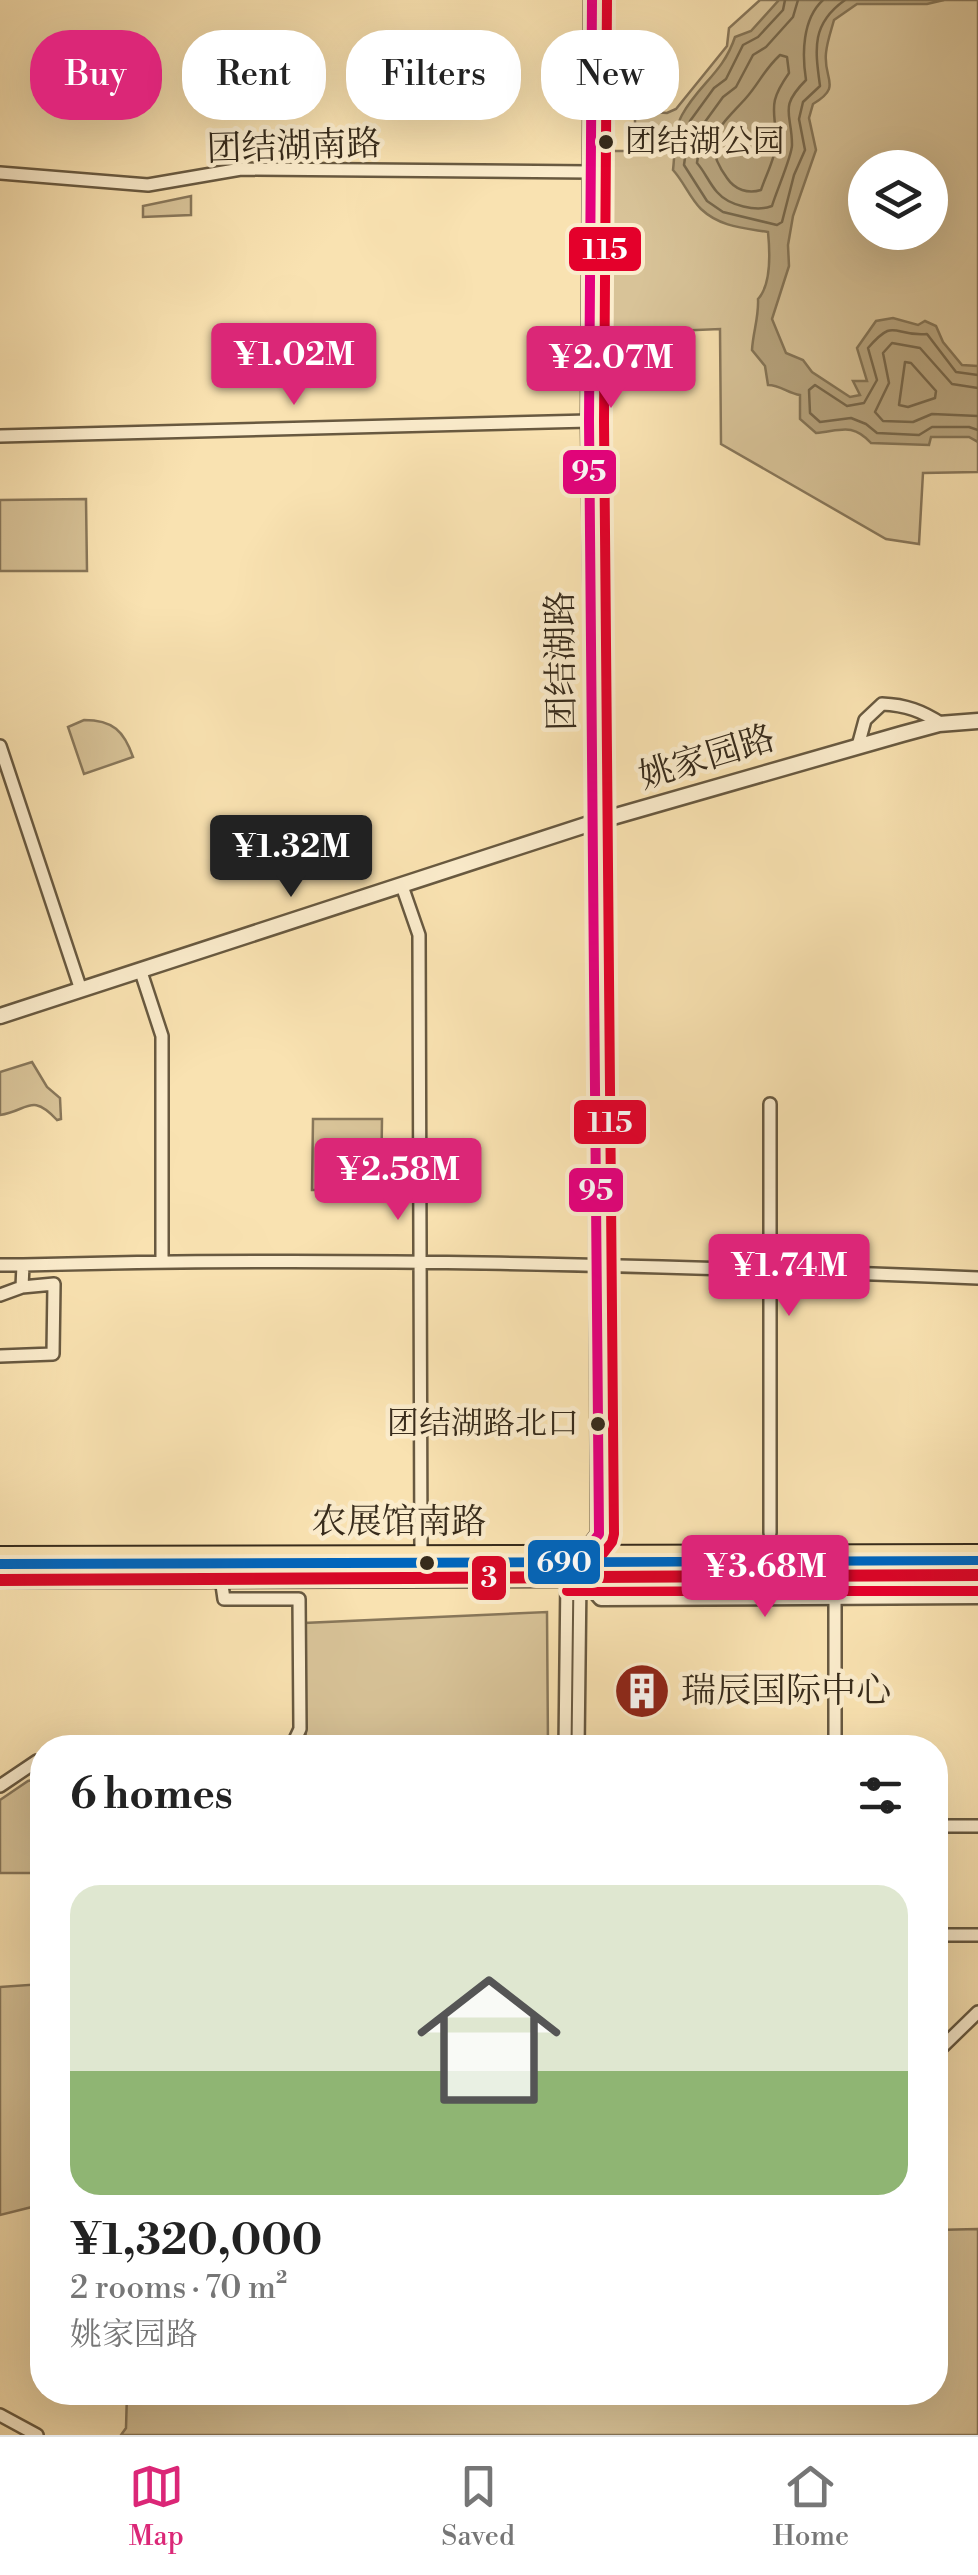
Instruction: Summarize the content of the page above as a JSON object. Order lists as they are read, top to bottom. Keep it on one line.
{"streets":{"main road":["农展馆南路"],"street":["团结湖南路","团结湖路","姚家园路"]},"crossings":[["团结湖南路","团结湖路"],["团结湖路","姚家园路"],["团结湖路","农展馆南路"]],"places":{"other":["团结湖公园","团结湖路北口"],"building":["瑞辰国际中心"]},"lines":["transit line 95","transit line 115","transit line 690","transit line 3"],"page":{"chip":["Buy","Rent","Filters","New"],"price":["¥1.02M","¥2.07M","¥1.32M","¥2.58M","¥1.74M","¥3.68M"],"heading":"6 homes","list":[{"name":"¥1,320,000","note":"2 rooms · 70 m² · 姚家园路"}],"tabs":["Map","Saved","Home"]}}
